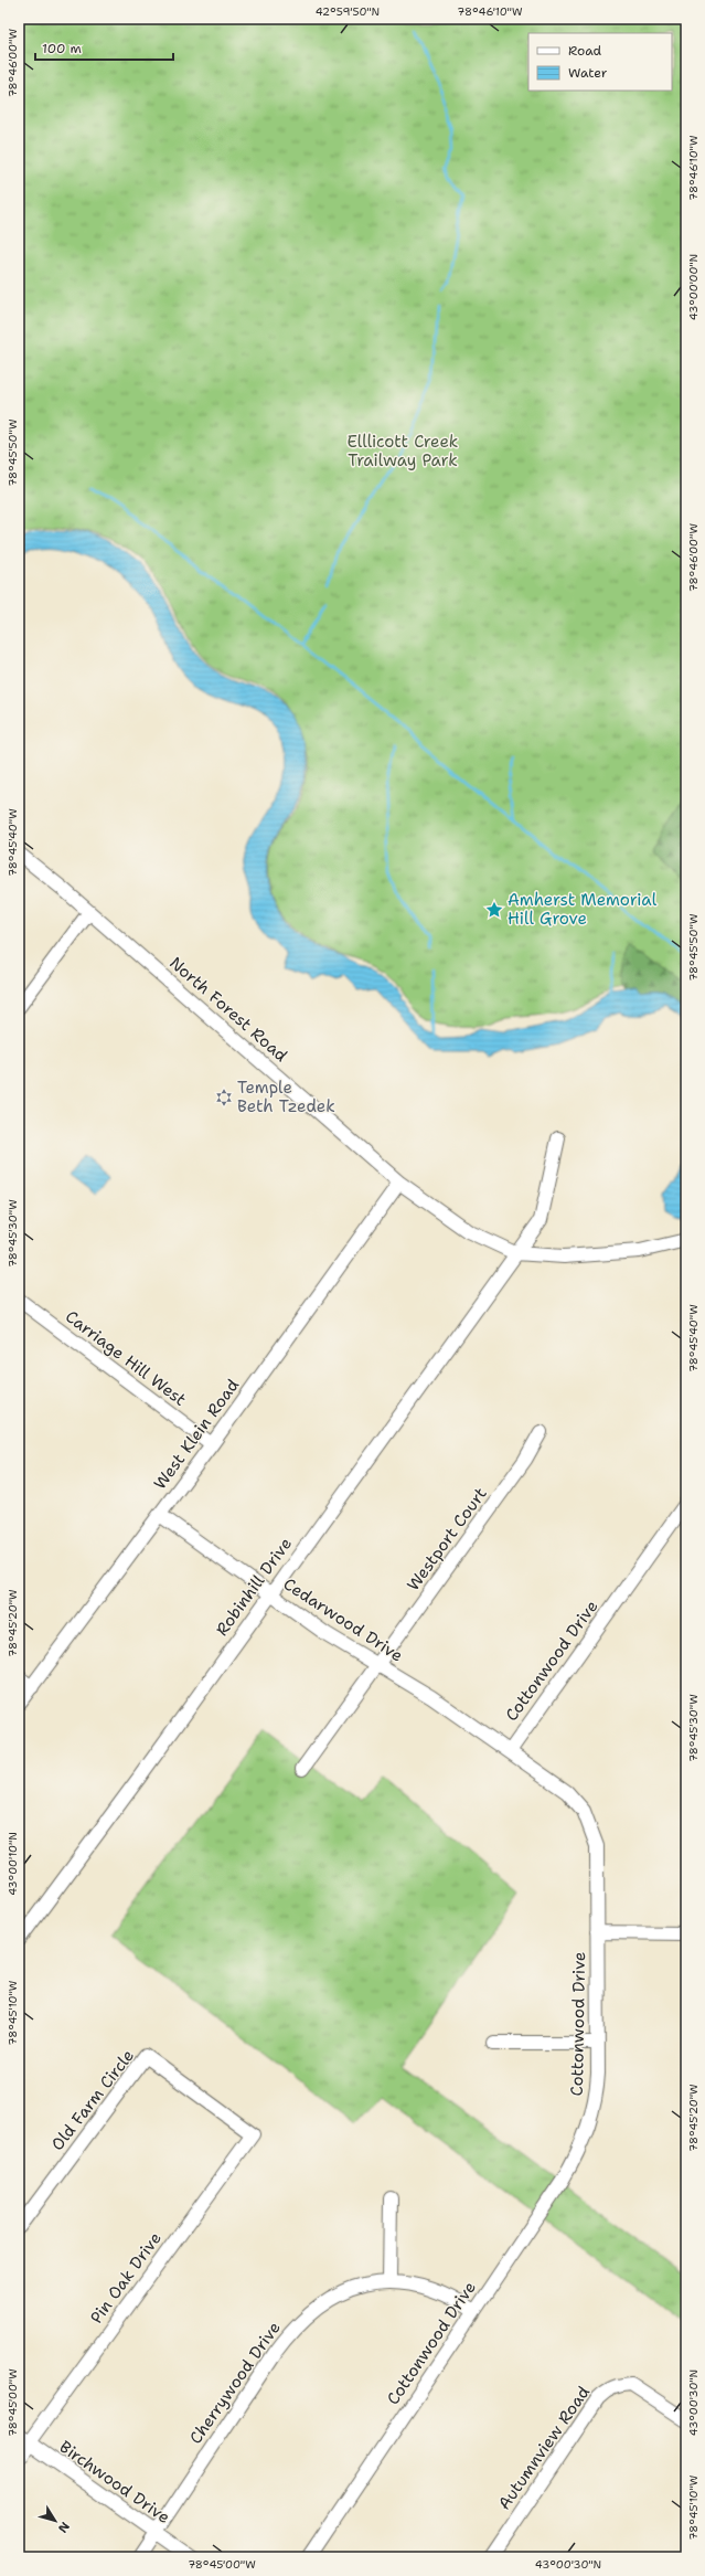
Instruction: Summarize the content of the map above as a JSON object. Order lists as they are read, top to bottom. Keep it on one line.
{"streets":{"street":["North Forest Road","Carriage Hill West","West Klein Road","Westport Court","Robinhill Drive","Cedarwood Drive","Cottonwood Drive","Old Farm Circle","Pin Oak Drive","Cherrywood Drive","Autumnview Road","Birchwood Drive"]},"crossings":[["North Forest Road","West Klein Road"],["North Forest Road","Robinhill Drive"],["Carriage Hill West","West Klein Road"],["West Klein Road","Cedarwood Drive"],["Westport Court","Cedarwood Drive"],["Robinhill Drive","Cedarwood Drive"],["Cedarwood Drive","Cottonwood Drive"],["Cottonwood Drive","Cherrywood Drive"],["Old Farm Circle","Pin Oak Drive"],["Pin Oak Drive","Birchwood Drive"],["Cherrywood Drive","Birchwood Drive"]],"parks":["Elllicott Creek Trailway Park"],"places":{"place":["Amherst Memorial Hill Grove"],"synagogue":["Temple Beth Tzedek"]},"legend":["Road","Water"],"scale_bar":"100 m","north":"bottom right","coordinates":["42°59'50\"N","78°46'10\"W","78°46'00\"W","43°00'00\"N","78°45'50\"W","78°45'40\"W","78°45'30\"W","78°45'20\"W","43°00'10\"N","78°45'10\"W","43°00'30\"N","78°45'00\"W"]}
